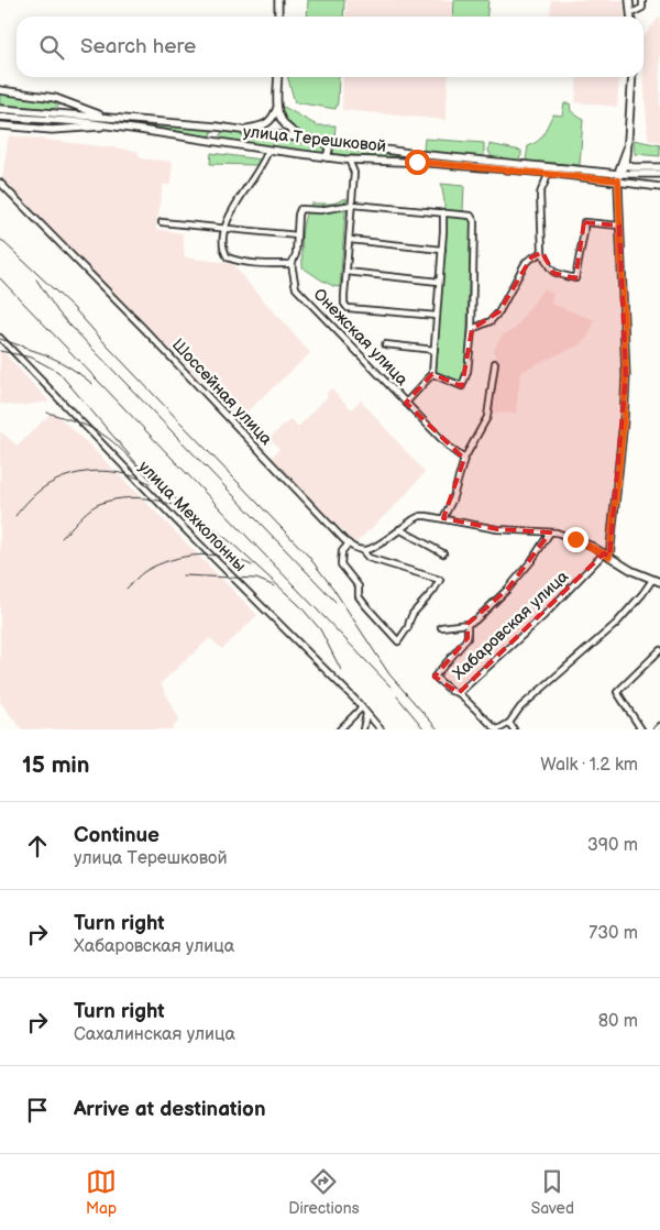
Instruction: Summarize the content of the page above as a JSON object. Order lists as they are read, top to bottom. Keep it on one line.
{"streets":{"main road":["улица Терешковой"],"street":["Онежская улица","Шоссейная улица","улица Мехколонны","Хабаровская улица"]},"page":{"search":"Search here","heading":["15 min","Walk · 1.2 km"],"list":[["Continue","улица Терешковой","390 m"],["Turn right","Хабаровская улица","730 m"],["Turn right","Сахалинская улица","80 m"],"Arrive at destination"],"nav":["Map","Directions","Saved"]}}
